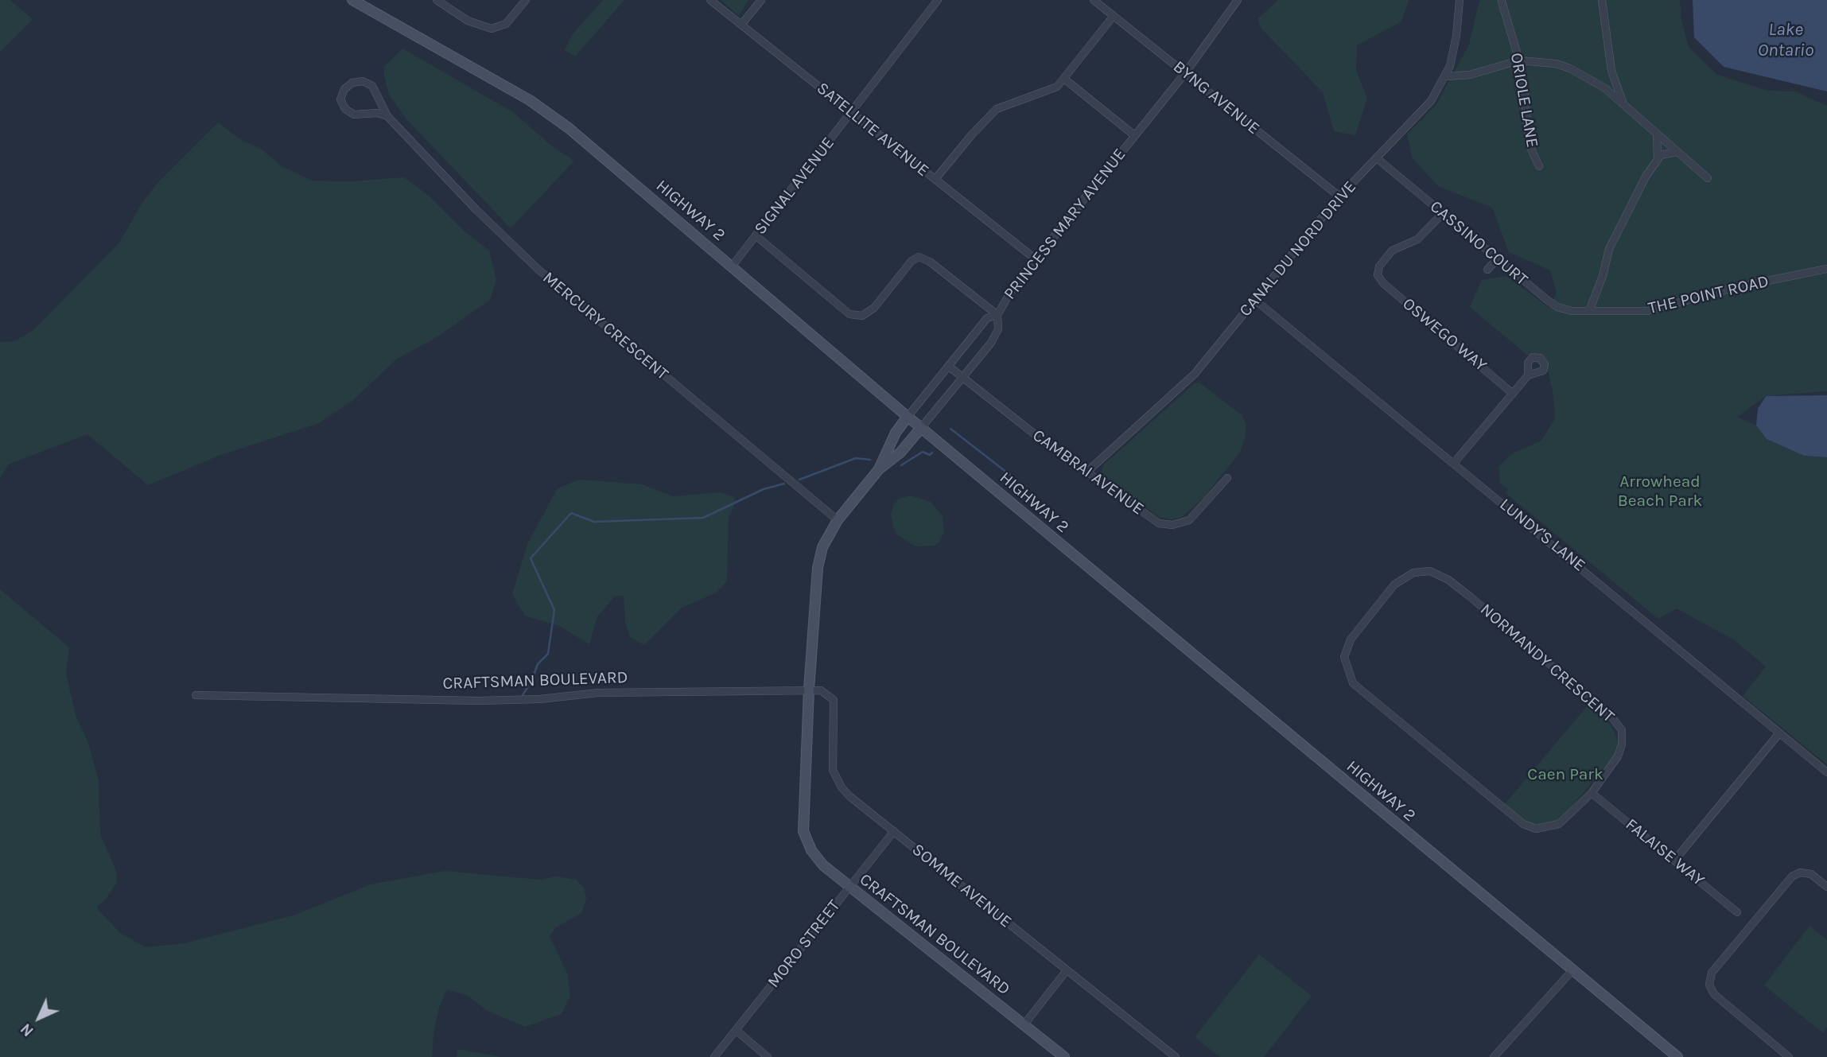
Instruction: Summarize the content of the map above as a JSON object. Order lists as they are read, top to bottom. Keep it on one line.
{"streets":{"main road":["HIGHWAY 2","CRAFTSMAN BOULEVARD"],"street":["BYNG AVENUE","ORIOLE LANE","SATELLITE AVENUE","SIGNAL AVENUE","PRINCESS MARY AVENUE","CASSINO COURT","CANAL DU NORD DRIVE","THE POINT ROAD","MERCURY CRESCENT","OSWEGO WAY","CAMBRAI AVENUE","LUNDY'S LANE","NORMANDY CRESCENT","FALAISE WAY","SOMME AVENUE","MORO STREET"]},"crossings":[["BYNG AVENUE","PRINCESS MARY AVENUE"],["BYNG AVENUE","CANAL DU NORD DRIVE"],["SATELLITE AVENUE","SIGNAL AVENUE"],["SATELLITE AVENUE","PRINCESS MARY AVENUE"],["SIGNAL AVENUE","HIGHWAY 2"],["HIGHWAY 2","PRINCESS MARY AVENUE"],["HIGHWAY 2","CRAFTSMAN BOULEVARD"],["PRINCESS MARY AVENUE","CAMBRAI AVENUE"],["PRINCESS MARY AVENUE","CRAFTSMAN BOULEVARD"],["CASSINO COURT","CANAL DU NORD DRIVE"],["CASSINO COURT","THE POINT ROAD"],["CASSINO COURT","OSWEGO WAY"],["CANAL DU NORD DRIVE","CAMBRAI AVENUE"],["CANAL DU NORD DRIVE","LUNDY'S LANE"],["MERCURY CRESCENT","CRAFTSMAN BOULEVARD"],["NORMANDY CRESCENT","FALAISE WAY"],["CRAFTSMAN BOULEVARD","SOMME AVENUE"],["CRAFTSMAN BOULEVARD","MORO STREET"],["SOMME AVENUE","MORO STREET"]],"water":["Lake Ontario"],"parks":["Arrowhead Beach Park","Caen Park"],"north":"bottom left"}
